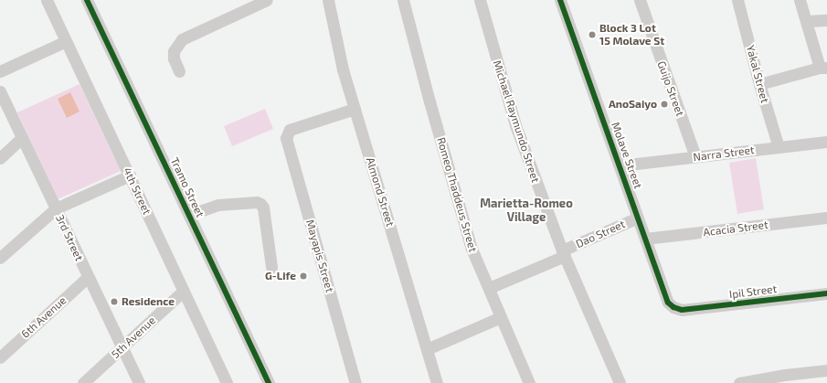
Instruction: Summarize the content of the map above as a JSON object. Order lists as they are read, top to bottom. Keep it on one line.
{"streets":{"street":["Yakal Street","Guijo Street","Michael Raymundo Street","Narra Street","Molave Street","Tramo Street","4th Street","Almond Street","Romeo Thaddeus Street","Acacia Street","Dao Street","3rd Street","Mayapis Street","Ipil Street","6th Avenue","5th Avenue"]},"crossings":[["Yakal Street","Narra Street"],["Guijo Street","Narra Street"],["Michael Raymundo Street","Dao Street"],["Narra Street","Molave Street"],["Molave Street","Acacia Street"],["Molave Street","Dao Street"],["Molave Street","Ipil Street"],["4th Street","5th Avenue"],["Almond Street","Mayapis Street"],["Romeo Thaddeus Street","Dao Street"],["3rd Street","6th Avenue"],["3rd Street","5th Avenue"]],"districts":["Marietta-Romeo Village"],"places":["Block 3 Lot 15 Molave St","AnoSaiyo","G-Life","Residence"]}
